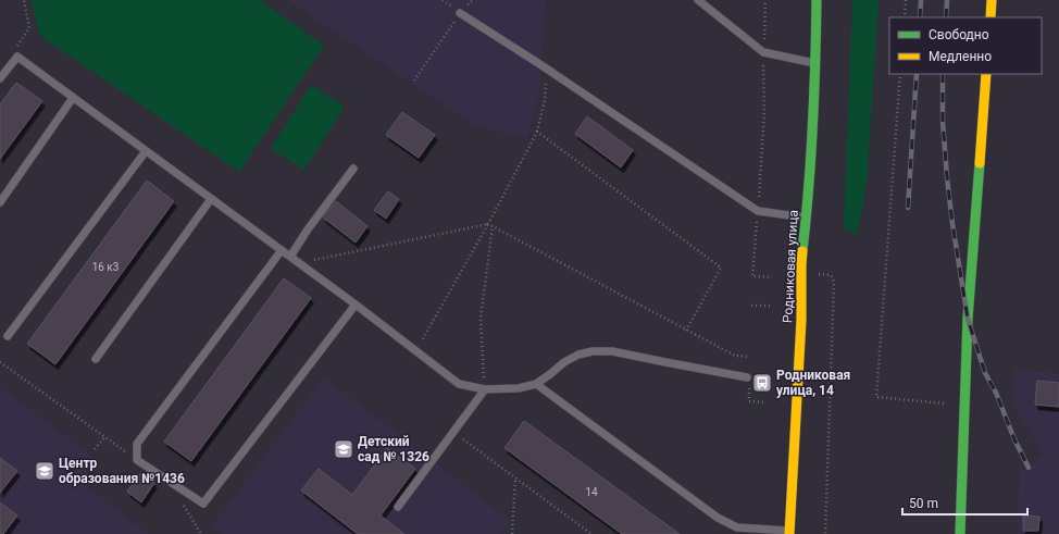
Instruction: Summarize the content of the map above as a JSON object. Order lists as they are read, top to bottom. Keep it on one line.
{"streets":{"main road":["Родниковая улица"]},"places":{"bus stop":["Родниковая улица, 14"],"school or university":["Детский сад № 1326","Центр образования №1436"]},"house_numbers":["16 к3","14"],"legend":["Свободно","Медленно"],"scale_bar":"50 m"}
